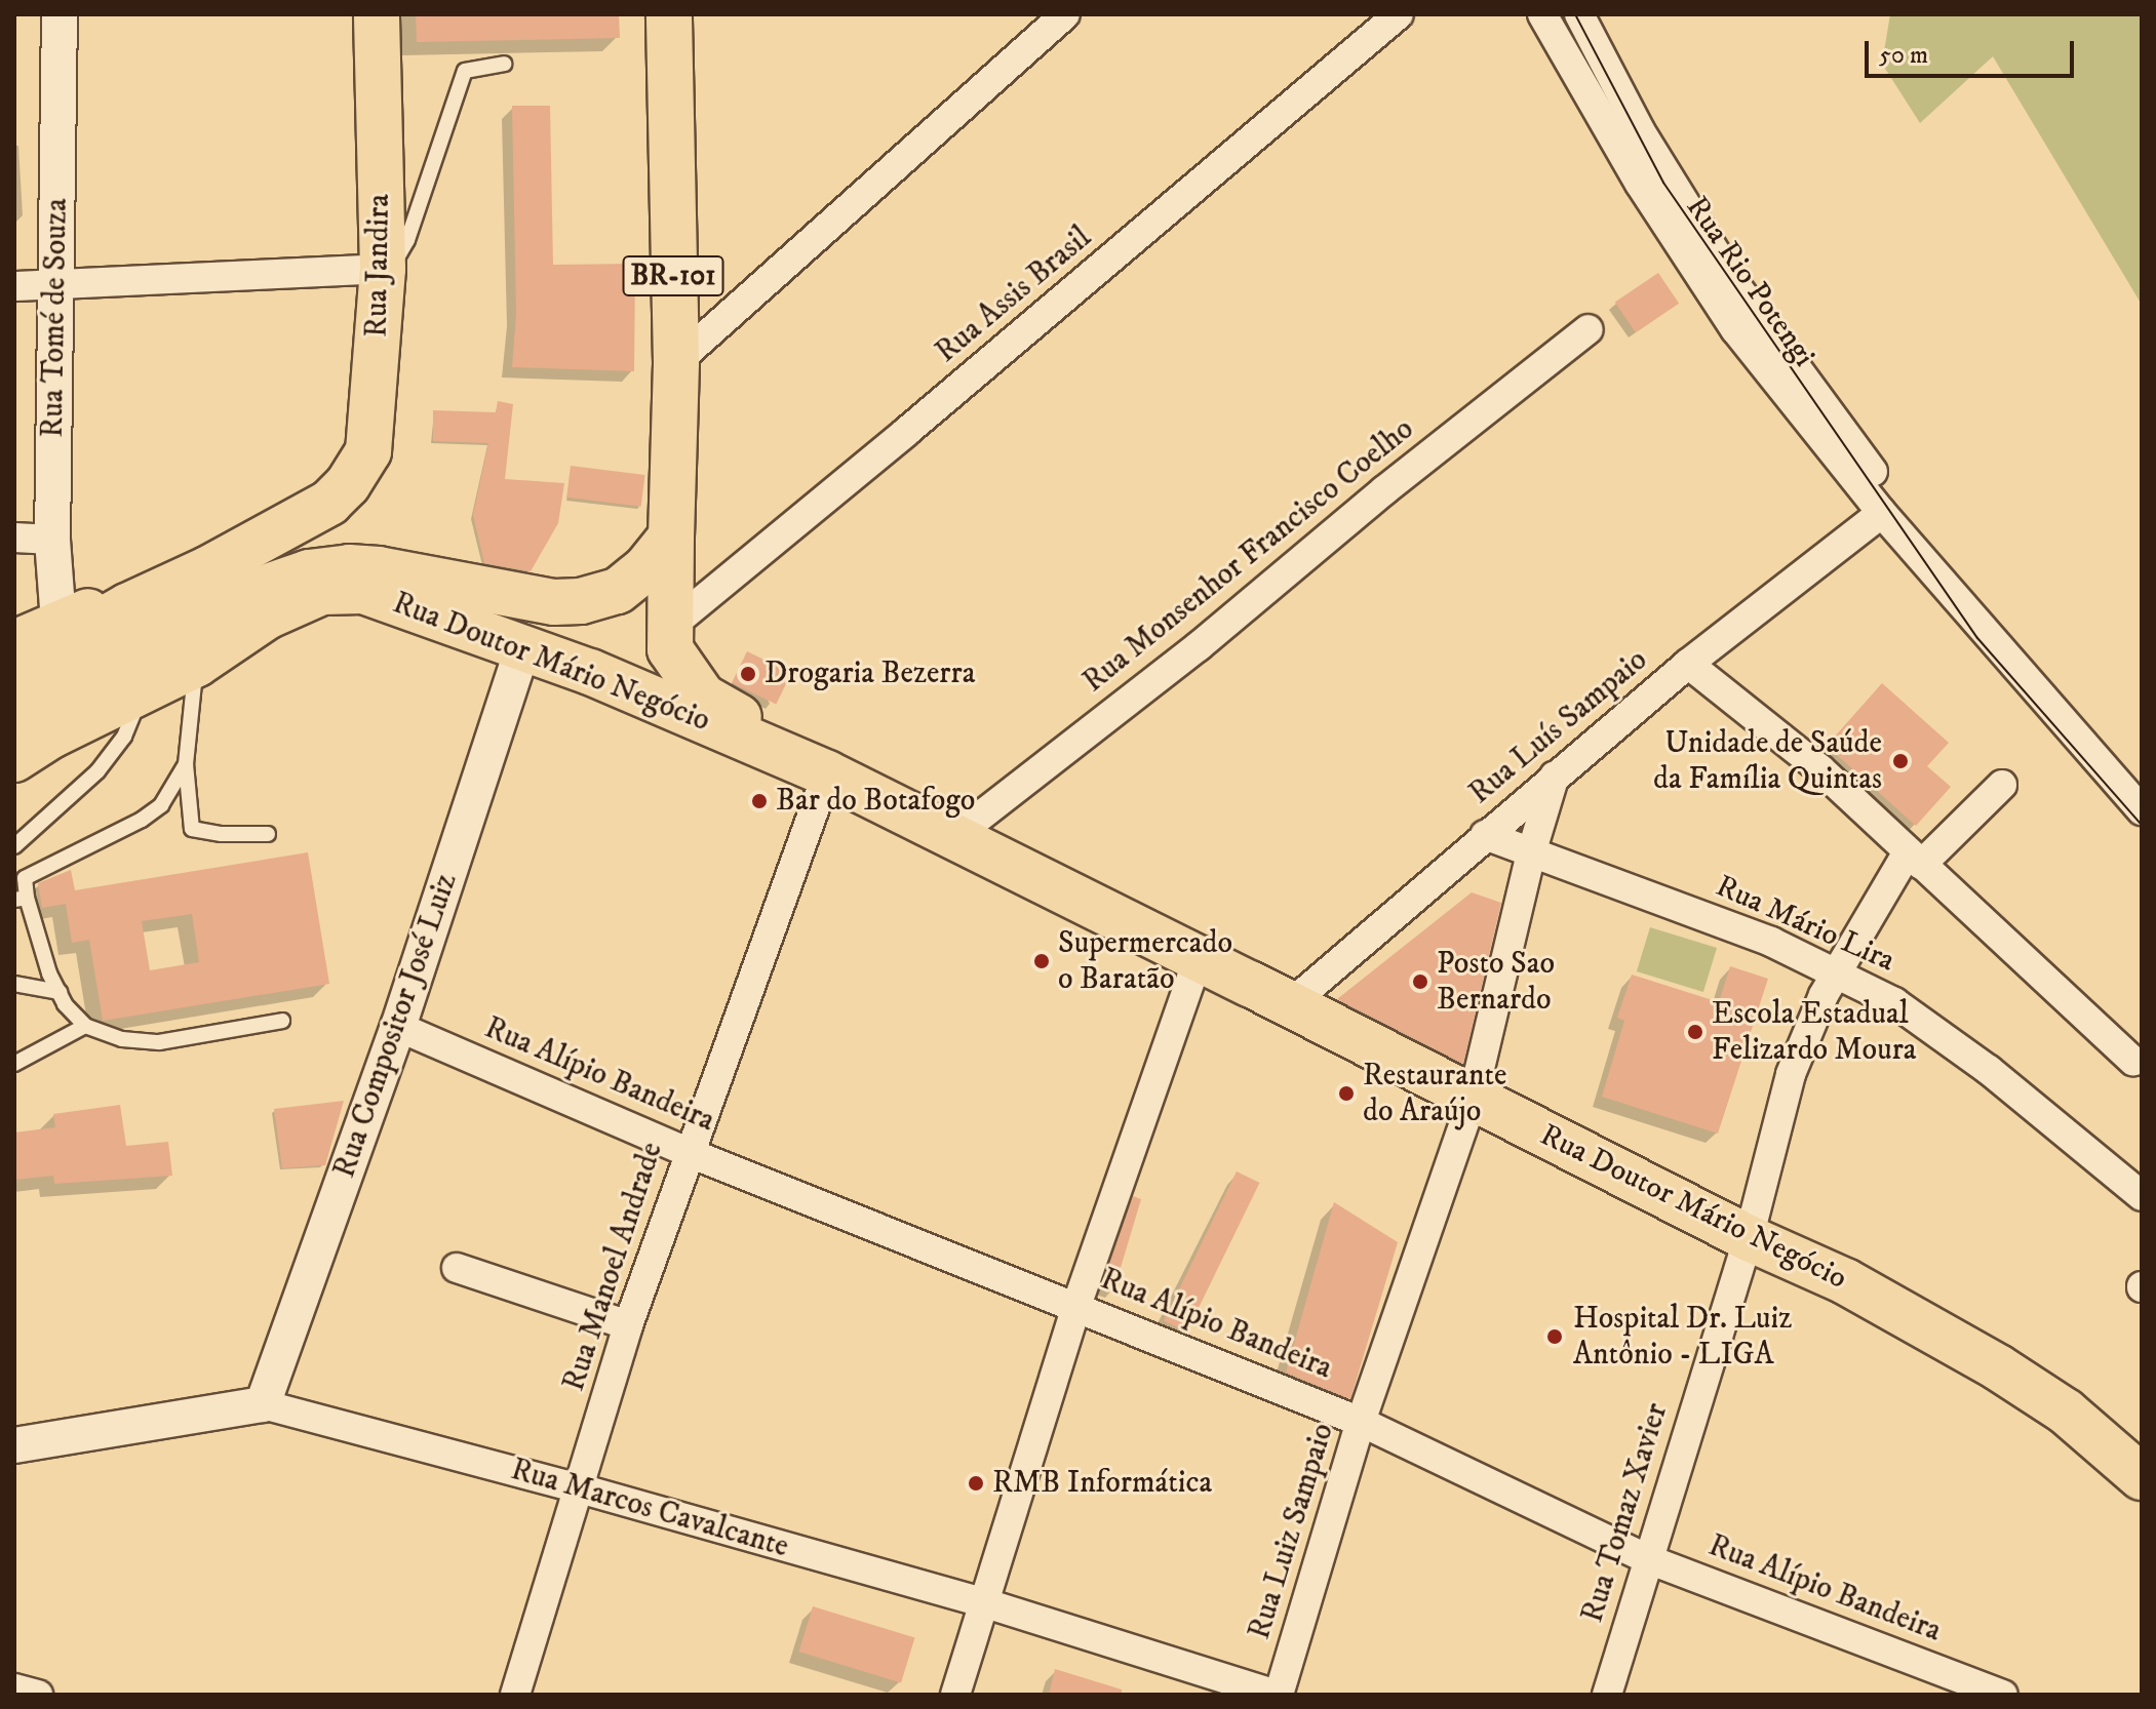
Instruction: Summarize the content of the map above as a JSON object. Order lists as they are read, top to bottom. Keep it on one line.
{"streets":{"main road":["Rua Jandira","BR-101","Rua Doutor Mário Negócio"],"street":["Rua Rio Potengi","Rua Assis Brasil","Rua Tomé de Souza","Rua Monsenhor Francisco Coelho","Rua Luís Sampaio","Rua Mário Lira","Rua Compositor José Luiz","Rua Alípio Bandeira","Rua Manoel Andrade","Rua Marcos Cavalcante","Rua Tomaz Xavier","Rua Luiz Sampaio"]},"crossings":[["BR-101","Rua Doutor Mário Negócio"],["Rua Rio Potengi","Rua Luís Sampaio"],["Rua Assis Brasil","Rua Doutor Mário Negócio"],["Rua Monsenhor Francisco Coelho","Rua Doutor Mário Negócio"],["Rua Doutor Mário Negócio","Rua Luís Sampaio"],["Rua Doutor Mário Negócio","Rua Compositor José Luiz"],["Rua Doutor Mário Negócio","Rua Manoel Andrade"],["Rua Doutor Mário Negócio","Rua Tomaz Xavier"],["Rua Doutor Mário Negócio","Rua Luiz Sampaio"],["Rua Luís Sampaio","Rua Mário Lira"],["Rua Luís Sampaio","Rua Luiz Sampaio"],["Rua Mário Lira","Rua Tomaz Xavier"],["Rua Mário Lira","Rua Luiz Sampaio"],["Rua Compositor José Luiz","Rua Alípio Bandeira"],["Rua Compositor José Luiz","Rua Marcos Cavalcante"],["Rua Alípio Bandeira","Rua Manoel Andrade"],["Rua Alípio Bandeira","Rua Tomaz Xavier"],["Rua Alípio Bandeira","Rua Luiz Sampaio"],["Rua Manoel Andrade","Rua Marcos Cavalcante"],["Rua Marcos Cavalcante","Rua Luiz Sampaio"]],"places":["Drogaria Bezerra","Unidade de Saúde da Família Quintas","Bar do Botafogo","Supermercado o Baratão","Posto Sao Bernardo","Escola Estadual Felizardo Moura","Restaurante do Araújo","Hospital Dr. Luiz Antônio - LIGA","RMB Informática"],"scale_bar":"50 m"}
